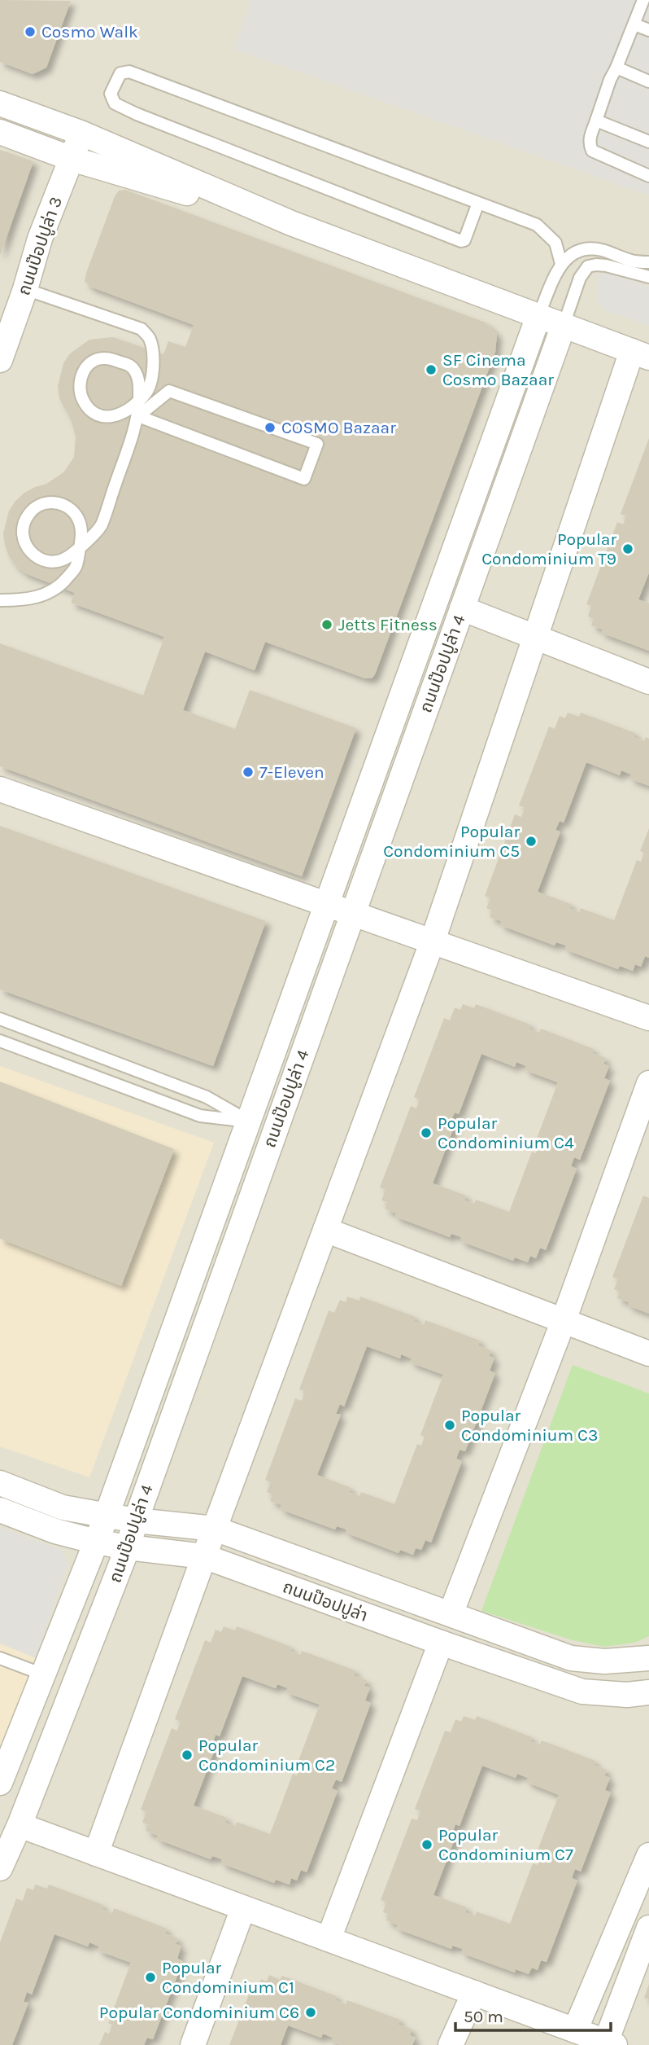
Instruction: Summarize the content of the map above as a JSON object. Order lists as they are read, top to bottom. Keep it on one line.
{"streets":{"street":["ถนนป๊อปปูล่า 3","ถนนป๊อปปูล่า 4","ถนนป๊อปปูล่า"]},"crossings":[["ถนนป๊อปปูล่า 4","ถนนป๊อปปูล่า"]],"places":["Cosmo Walk","SF Cinema Cosmo Bazaar","COSMO Bazaar","Popular Condominium T9","Jetts Fitness","7-Eleven","Popular Condominium C5","Popular Condominium C4","Popular Condominium C3","Popular Condominium C2","Popular Condominium C7","Popular Condominium C1","Popular Condominium C6"],"scale_bar":"50 m"}
